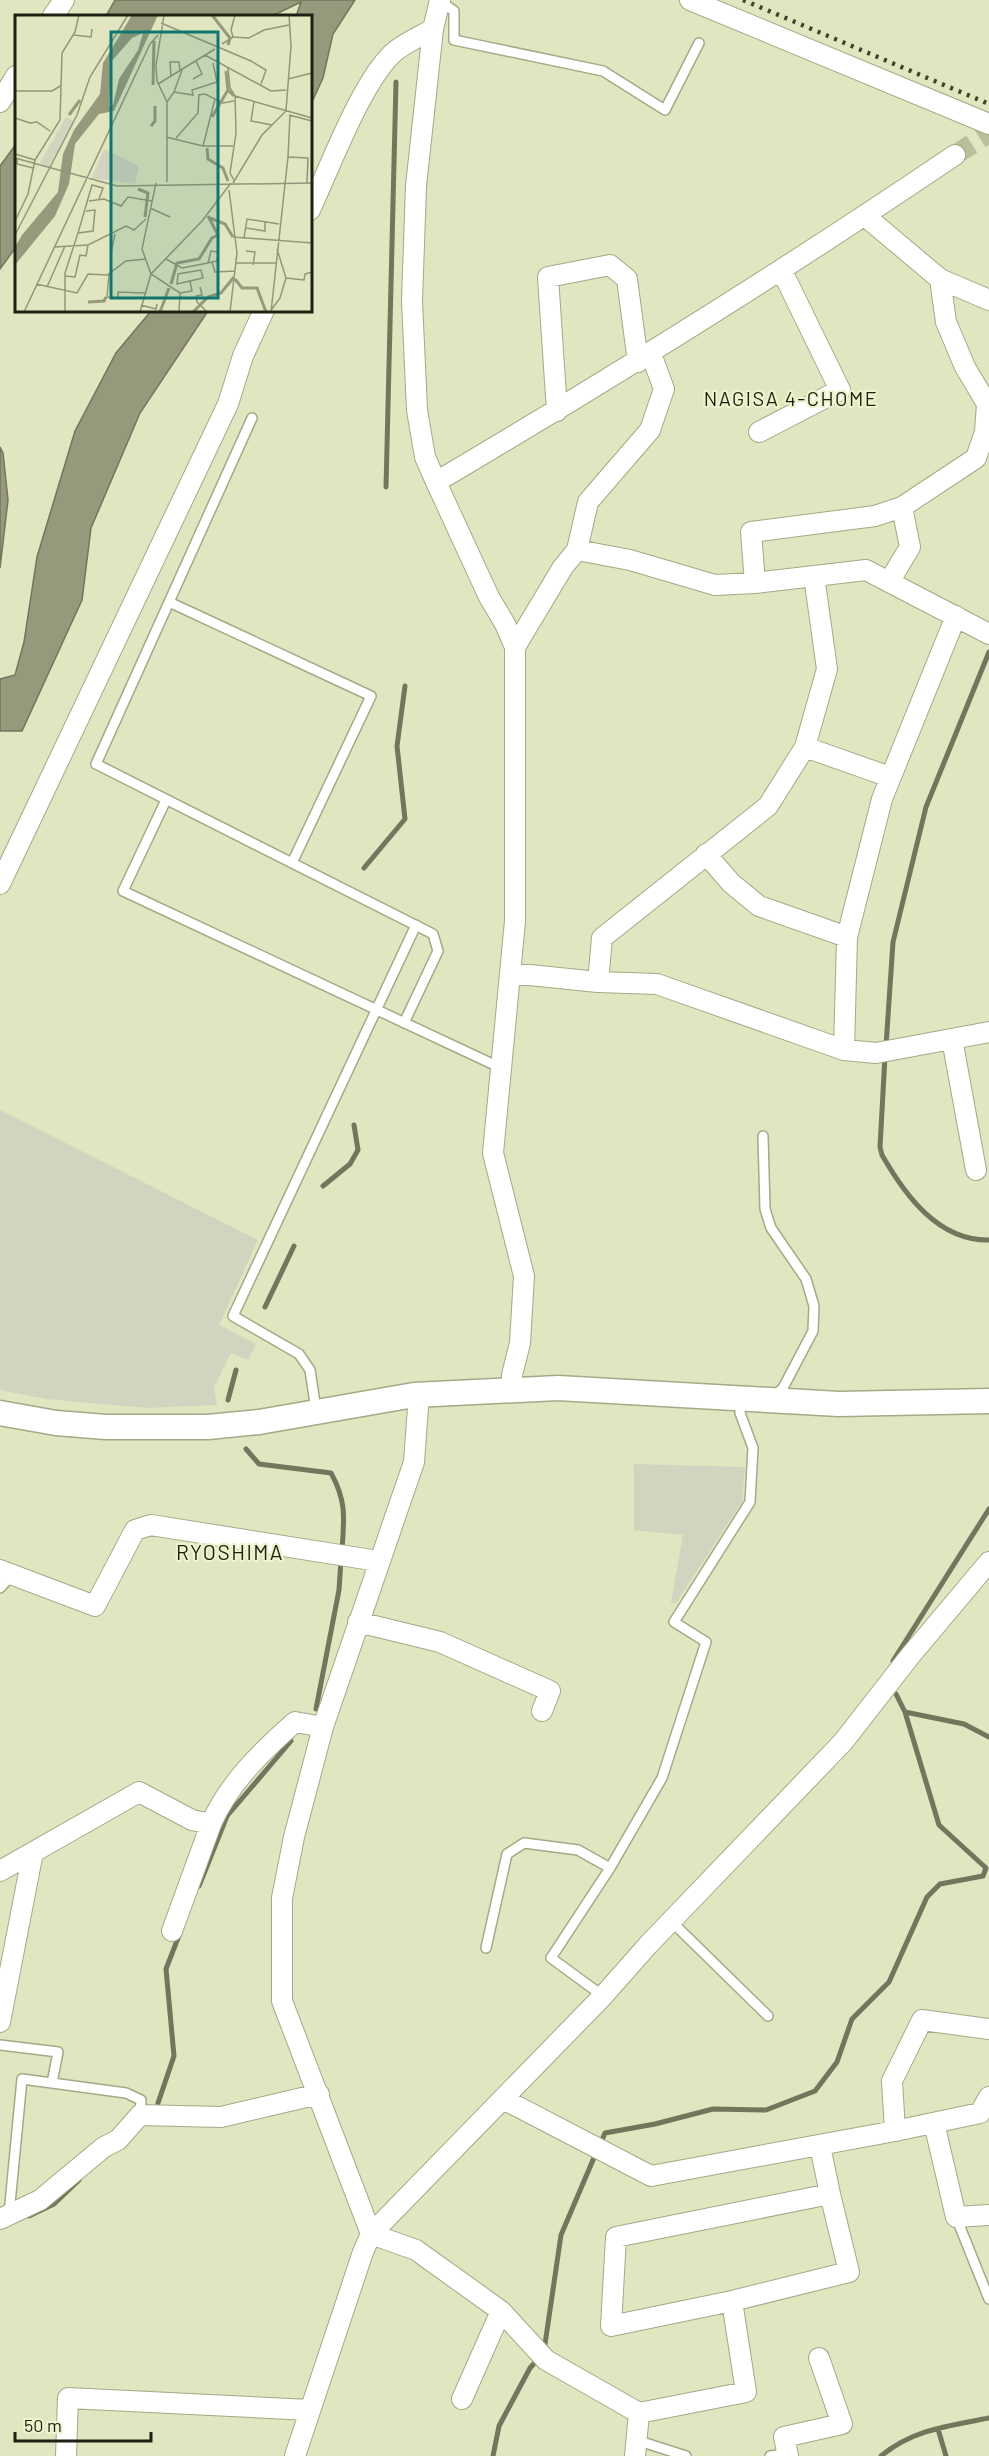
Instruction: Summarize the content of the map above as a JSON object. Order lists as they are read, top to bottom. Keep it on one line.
{"districts":["NAGISA 4-CHOME","RYOSHIMA"],"scale_bar":"50 m"}
